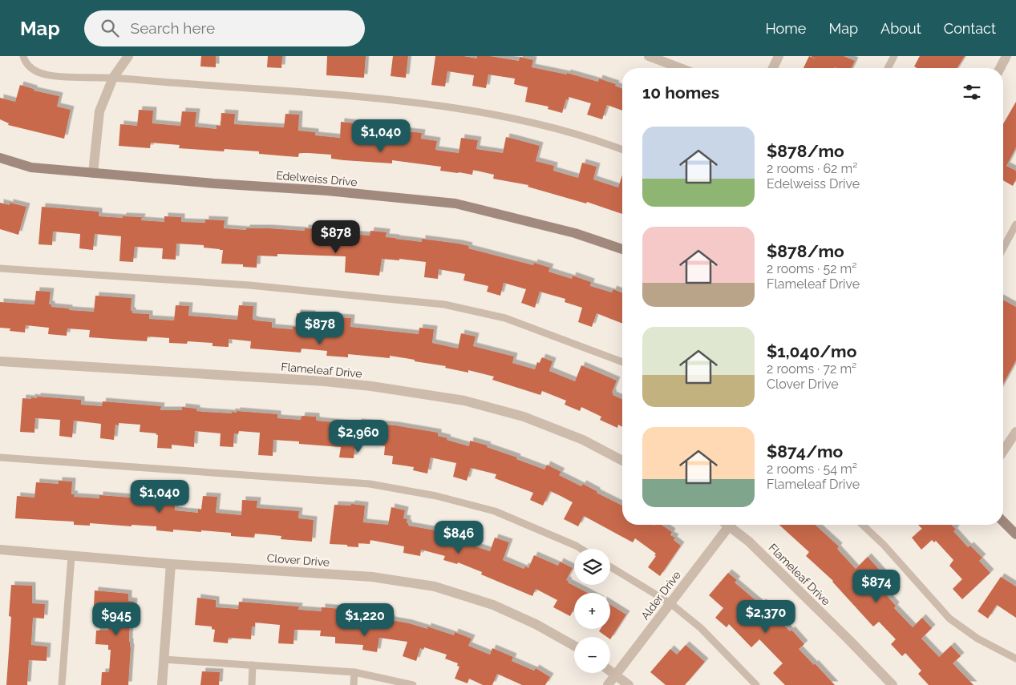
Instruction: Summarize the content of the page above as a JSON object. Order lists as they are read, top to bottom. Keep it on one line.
{"streets":{"street":["Edelweiss Drive","Flameleaf Drive","Clover Drive","Alder Drive"]},"page":{"header":"Map","search":"Search here","nav":["Home","Map","About","Contact"],"heading":"10 homes","list":[{"name":"$878/mo","note":"2 rooms · 62 m² · Edelweiss Drive"},{"name":"$878/mo","note":"2 rooms · 52 m² · Flameleaf Drive"},{"name":"$1,040/mo","note":"2 rooms · 72 m² · Clover Drive"},{"name":"$874/mo","note":"2 rooms · 54 m² · Flameleaf Drive"}],"price":["$1,040","$878","$878","$2,960","$1,040","$846","$874","$2,370","$945","$1,220"],"map_buttons":["+","−"]}}
